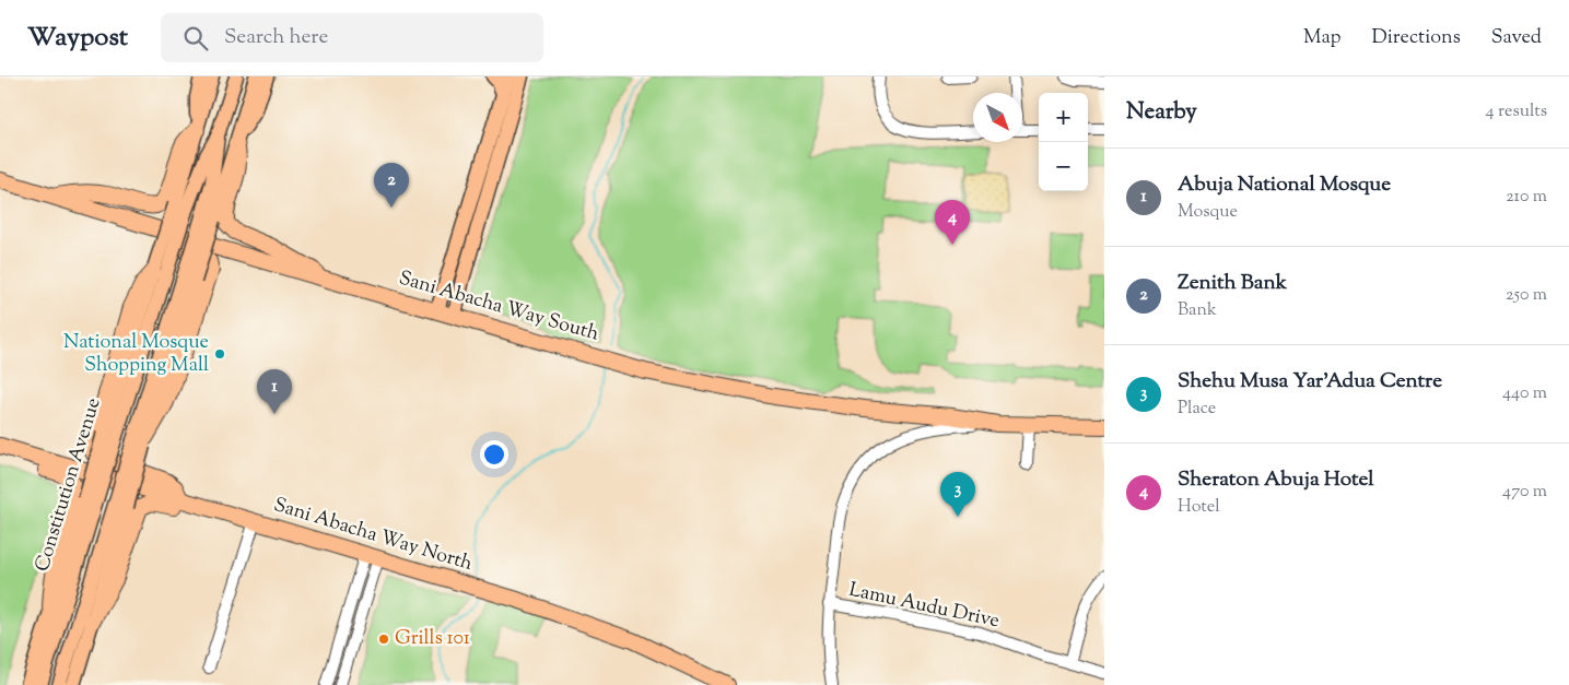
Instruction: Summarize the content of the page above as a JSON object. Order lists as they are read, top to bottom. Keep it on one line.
{"streets":{"highway":["Sani Abacha Way South","Sani Abacha Way North"],"main road":["Constitution Avenue"],"street":["Lamu Audu Drive"]},"places":["National Mosque Shopping Mall","Grills 101"],"north":"bottom right","page":{"header":"Waypost","search":"Search here","nav":["Map","Directions","Saved"],"heading":["Nearby","4 results"],"map_buttons":["+","−"],"list":[{"mark":"1","name":"Abuja National Mosque","note":"Mosque","value":"210 m"},{"mark":"2","name":"Zenith Bank","note":"Bank","value":"250 m"},{"mark":"3","name":"Shehu Musa Yar’Adua Centre","note":"Place","value":"440 m"},{"mark":"4","name":"Sheraton Abuja Hotel","note":"Hotel","value":"470 m"}],"pins":["2","4","1","3"]}}
